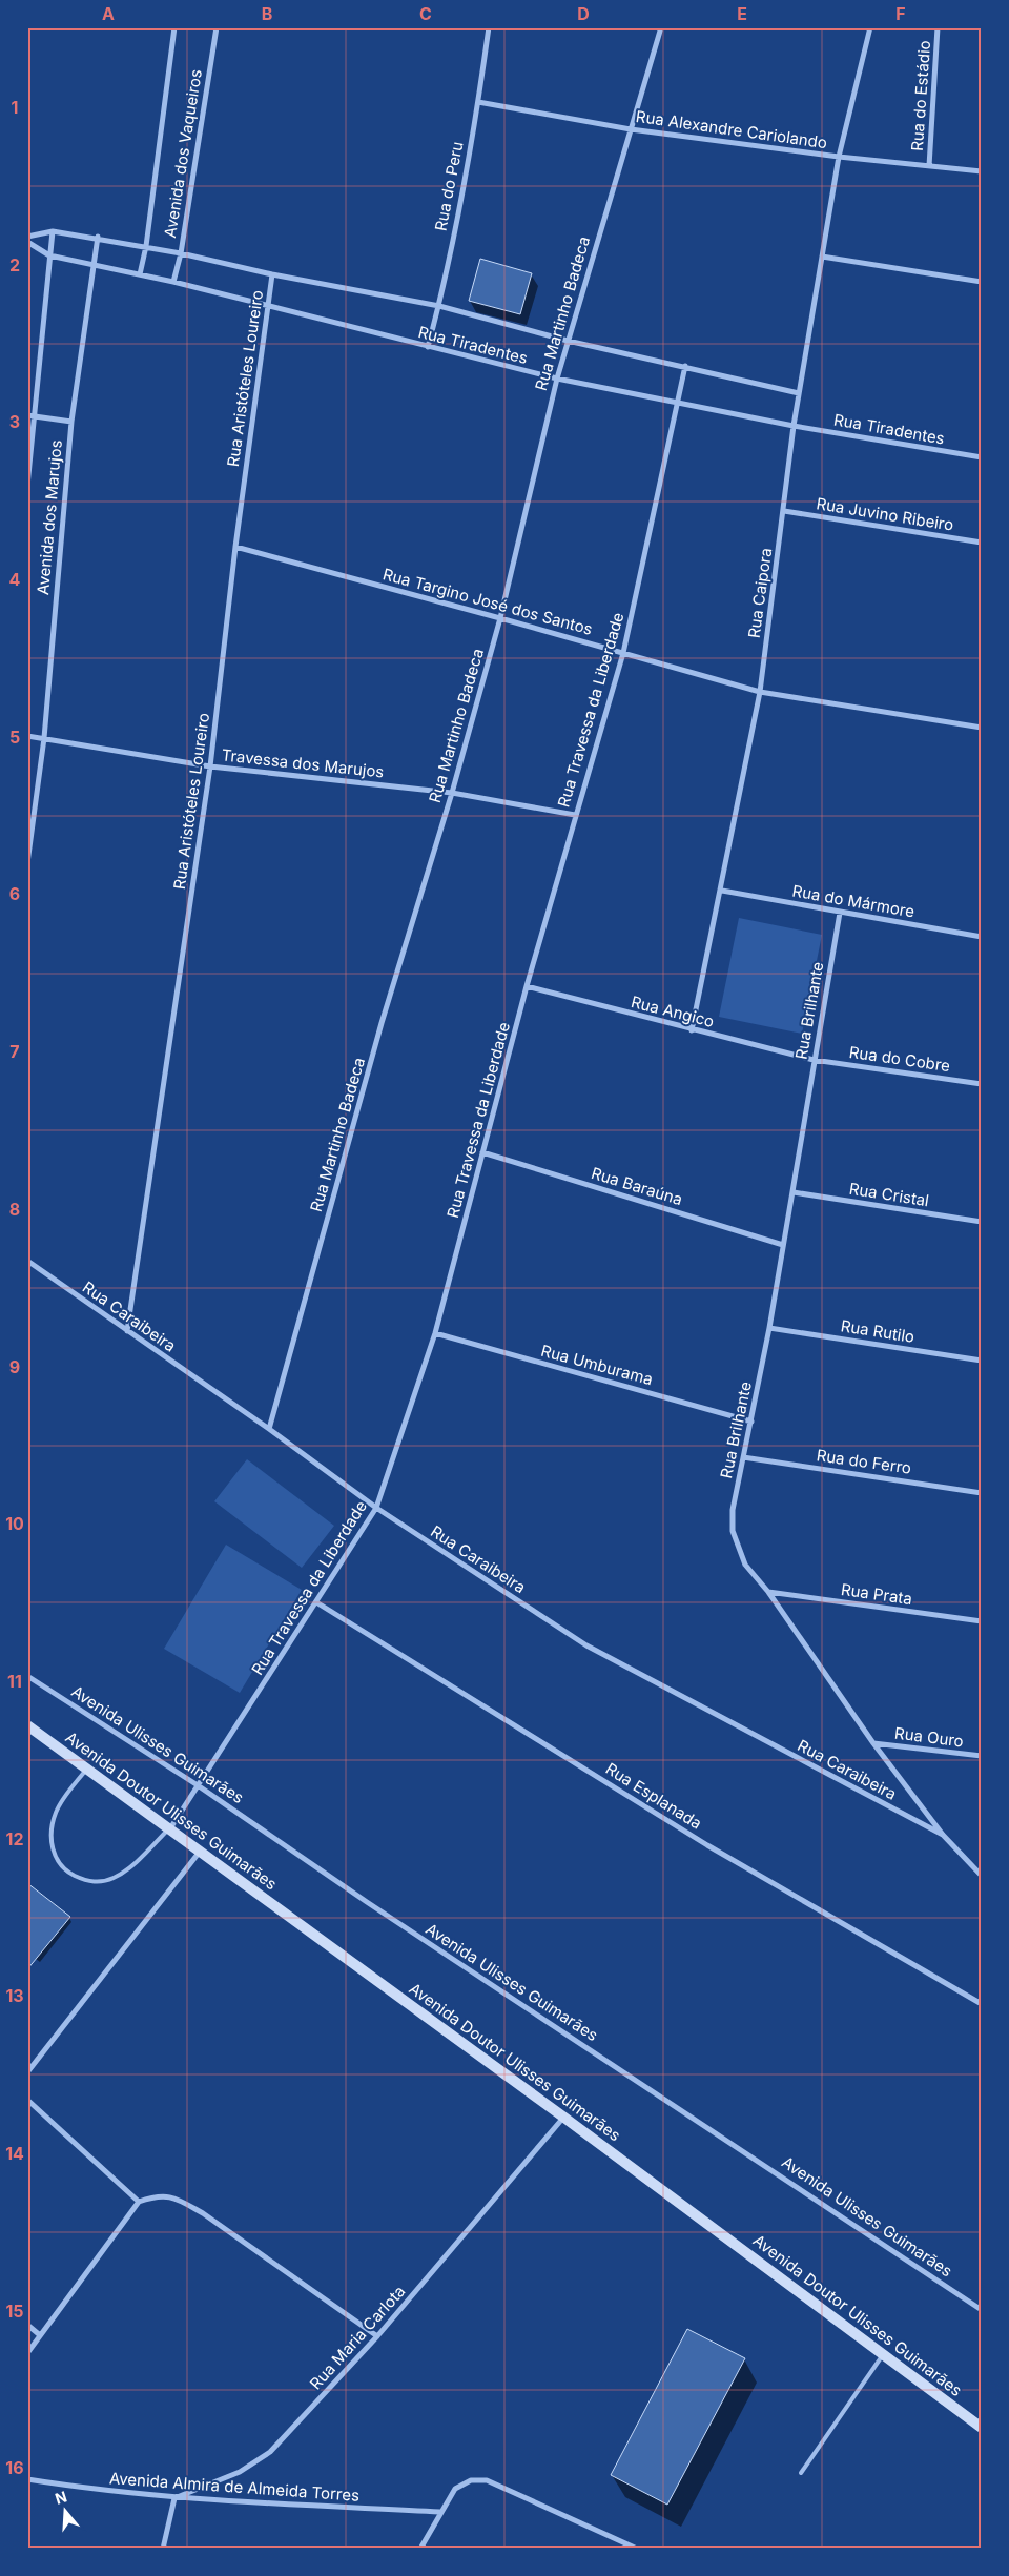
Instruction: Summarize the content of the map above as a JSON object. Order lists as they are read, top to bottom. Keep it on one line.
{"streets":{"main road":["Avenida Doutor Ulisses Guimarães"],"street":["Rua do Estádio","Rua Alexandre Cariolando","Avenida dos Vaqueiros","Rua do Peru","Rua Martinho Badeca","Rua Tiradentes","Rua Aristóteles Loureiro","Rua Juvino Ribeiro","Avenida dos Marujos","Rua Caipora","Rua Targino José dos Santos","Rua Travessa da Liberdade","Travessa dos Marujos","Rua do Mármore","Rua Brilhante","Rua Angico","Rua do Cobre","Rua Baraúna","Rua Cristal","Rua Caraibeira","Rua Rutilo","Rua Umburama","Rua do Ferro","Rua Prata","Rua Ouro","Avenida Ulisses Guimarães","Rua Esplanada","Rua Maria Carlota","Avenida Almira de Almeida Torres"]},"crossings":[["Rua do Estádio","Rua Alexandre Cariolando"],["Rua Alexandre Cariolando","Rua do Peru"],["Rua Alexandre Cariolando","Rua Martinho Badeca"],["Rua Alexandre Cariolando","Rua Caipora"],["Avenida dos Vaqueiros","Rua Tiradentes"],["Rua do Peru","Rua Tiradentes"],["Rua Martinho Badeca","Rua Tiradentes"],["Rua Martinho Badeca","Rua Targino José dos Santos"],["Rua Martinho Badeca","Travessa dos Marujos"],["Rua Martinho Badeca","Rua Caraibeira"],["Rua Tiradentes","Rua Aristóteles Loureiro"],["Rua Tiradentes","Avenida dos Marujos"],["Rua Tiradentes","Rua Caipora"],["Rua Tiradentes","Rua Travessa da Liberdade"],["Rua Aristóteles Loureiro","Rua Targino José dos Santos"],["Rua Aristóteles Loureiro","Travessa dos Marujos"],["Rua Aristóteles Loureiro","Rua Caraibeira"],["Rua Juvino Ribeiro","Rua Caipora"],["Avenida dos Marujos","Travessa dos Marujos"],["Rua Caipora","Rua Targino José dos Santos"],["Rua Caipora","Rua do Mármore"],["Rua Caipora","Rua Angico"],["Rua Targino José dos Santos","Rua Travessa da Liberdade"],["Rua Travessa da Liberdade","Travessa dos Marujos"],["Rua Travessa da Liberdade","Rua Angico"],["Rua Travessa da Liberdade","Rua Baraúna"],["Rua Travessa da Liberdade","Rua Caraibeira"],["Rua Travessa da Liberdade","Rua Umburama"],["Rua Travessa da Liberdade","Avenida Ulisses Guimarães"],["Rua Travessa da Liberdade","Rua Esplanada"],["Rua Travessa da Liberdade","Avenida Doutor Ulisses Guimarães"],["Rua do Mármore","Rua Brilhante"],["Rua Brilhante","Rua Angico"],["Rua Brilhante","Rua do Cobre"],["Rua Brilhante","Rua Baraúna"],["Rua Brilhante","Rua Cristal"],["Rua Brilhante","Rua Caraibeira"],["Rua Brilhante","Rua Rutilo"],["Rua Brilhante","Rua Umburama"],["Rua Brilhante","Rua do Ferro"],["Rua Brilhante","Rua Prata"],["Rua Brilhante","Rua Ouro"],["Rua Angico","Rua do Cobre"],["Avenida Doutor Ulisses Guimarães","Rua Maria Carlota"],["Rua Maria Carlota","Avenida Almira de Almeida Torres"]],"north":"top","grid":{"columns":["A","B","C","D","E","F"],"rows":["1","2","3","4","5","6","7","8","9","10","11","12","13","14","15","16"]}}
